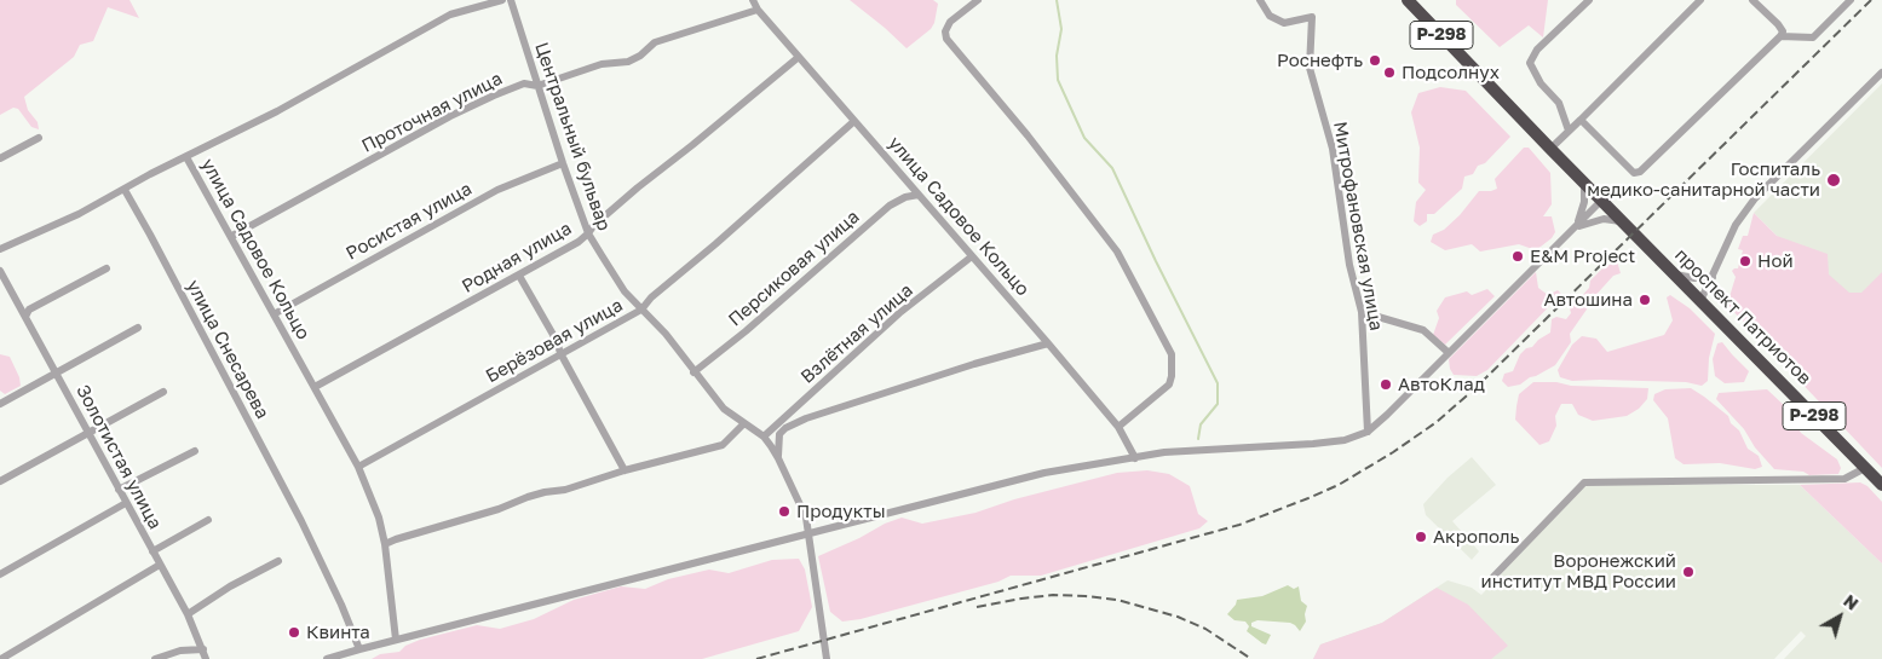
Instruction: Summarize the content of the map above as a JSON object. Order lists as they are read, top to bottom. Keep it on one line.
{"streets":{"highway":["Р-298","проспект Патриотов"],"street":["Проточная улица","Центральный бульвар","улица Садовое Кольцо","Росистая улица","Митрофановская улица","Родная улица","Персиковая улица","Взлётная улица","Берёзовая улица","улица Снесарева","Золотистая улица"]},"crossings":[["Р-298","проспект Патриотов"],["Проточная улица","Центральный бульвар"],["Проточная улица","улица Садовое Кольцо"],["Центральный бульвар","Росистая улица"],["Центральный бульвар","Родная улица"],["Центральный бульвар","Персиковая улица"],["Центральный бульвар","Взлётная улица"],["Центральный бульвар","Берёзовая улица"],["улица Садовое Кольцо","Росистая улица"],["улица Садовое Кольцо","Родная улица"],["улица Садовое Кольцо","Персиковая улица"],["улица Садовое Кольцо","Взлётная улица"],["улица Садовое Кольцо","Берёзовая улица"]],"places":["Роснефть","Подсолнух","Госпиталь медико-санитарной части","E&M Project","Ной","Автошина","АвтоКлад","Продукты","Акрополь","Воронежский институт МВД России","Квинта"],"north":"top right"}
